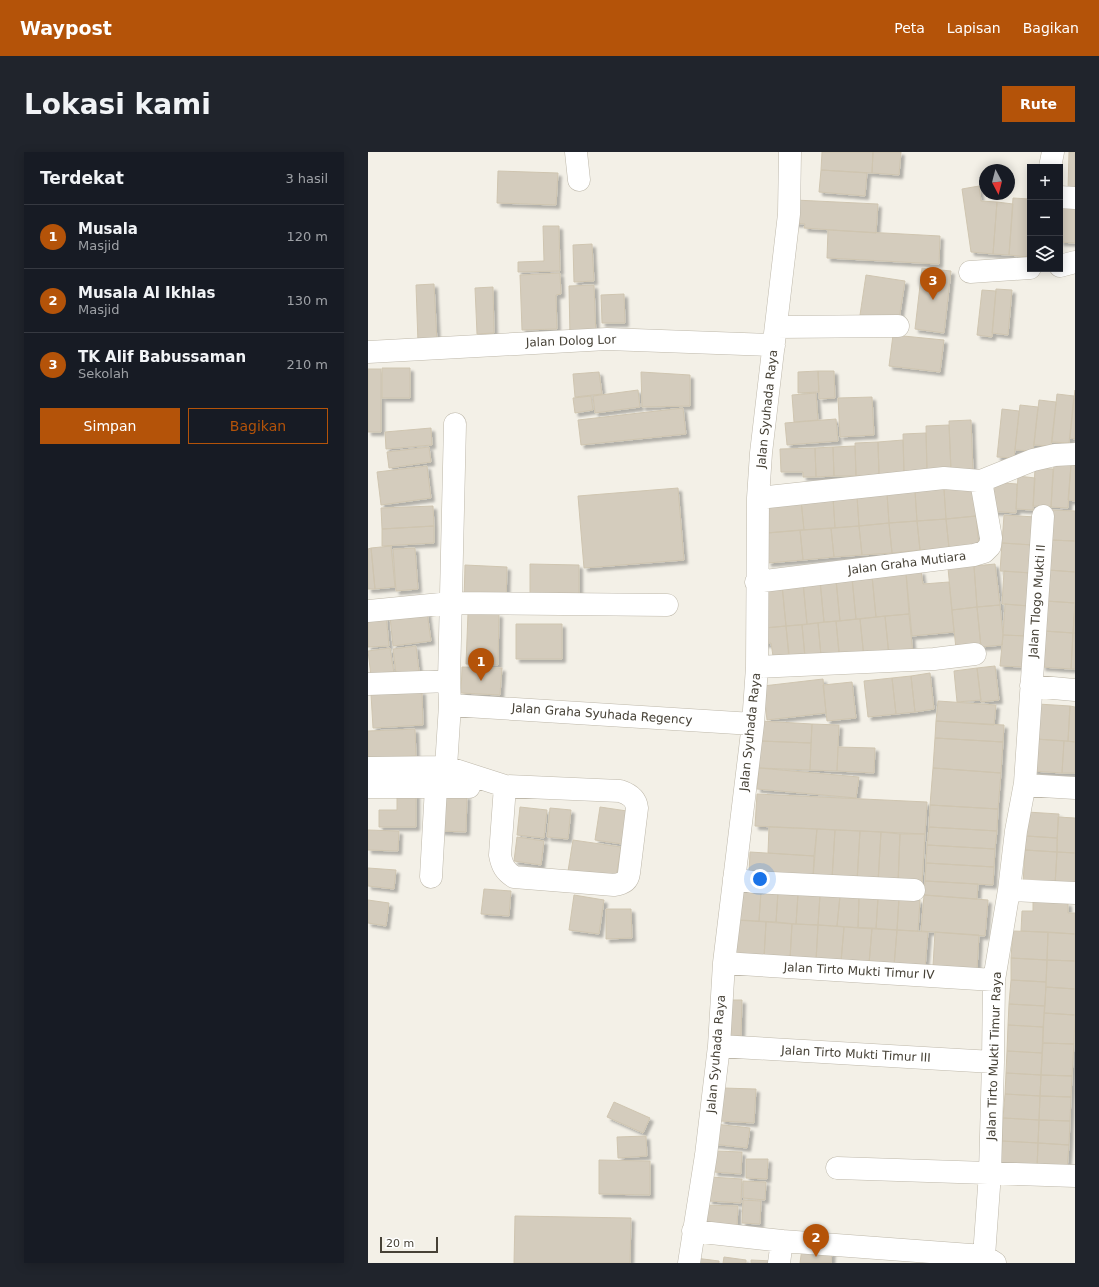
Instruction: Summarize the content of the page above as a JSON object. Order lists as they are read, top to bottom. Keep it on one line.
{"streets":{"street":["Jalan Dolog Lor","Jalan Syuhada Raya","Jalan Graha Mutiara","Jalan Tlogo Mukti II","Jalan Graha Syuhada Regency","Jalan Tirto Mukti Timur IV","Jalan Tirto Mukti Timur III","Jalan Tirto Mukti Timur Raya"]},"crossings":[["Jalan Dolog Lor","Jalan Syuhada Raya"],["Jalan Syuhada Raya","Jalan Graha Mutiara"],["Jalan Syuhada Raya","Jalan Graha Syuhada Regency"],["Jalan Syuhada Raya","Jalan Tirto Mukti Timur IV"],["Jalan Syuhada Raya","Jalan Tirto Mukti Timur III"],["Jalan Tlogo Mukti II","Jalan Tirto Mukti Timur Raya"],["Jalan Tirto Mukti Timur IV","Jalan Tirto Mukti Timur Raya"],["Jalan Tirto Mukti Timur III","Jalan Tirto Mukti Timur Raya"]],"scale_bar":"20 m","north":"bottom","page":{"header":"Waypost","nav":["Peta","Lapisan","Bagikan"],"buttons":["Rute",["Simpan","Bagikan"]],"title":"Lokasi kami","heading":["Terdekat","3 hasil"],"map_buttons":["+","−"],"list":[{"mark":"1","name":"Musala","note":"Masjid","value":"120 m"},{"mark":"2","name":"Musala Al Ikhlas","note":"Masjid","value":"130 m"},{"mark":"3","name":"TK Alif Babussaman","note":"Sekolah","value":"210 m"}],"pins":["3","1","2"],"scale":"20 m"}}
